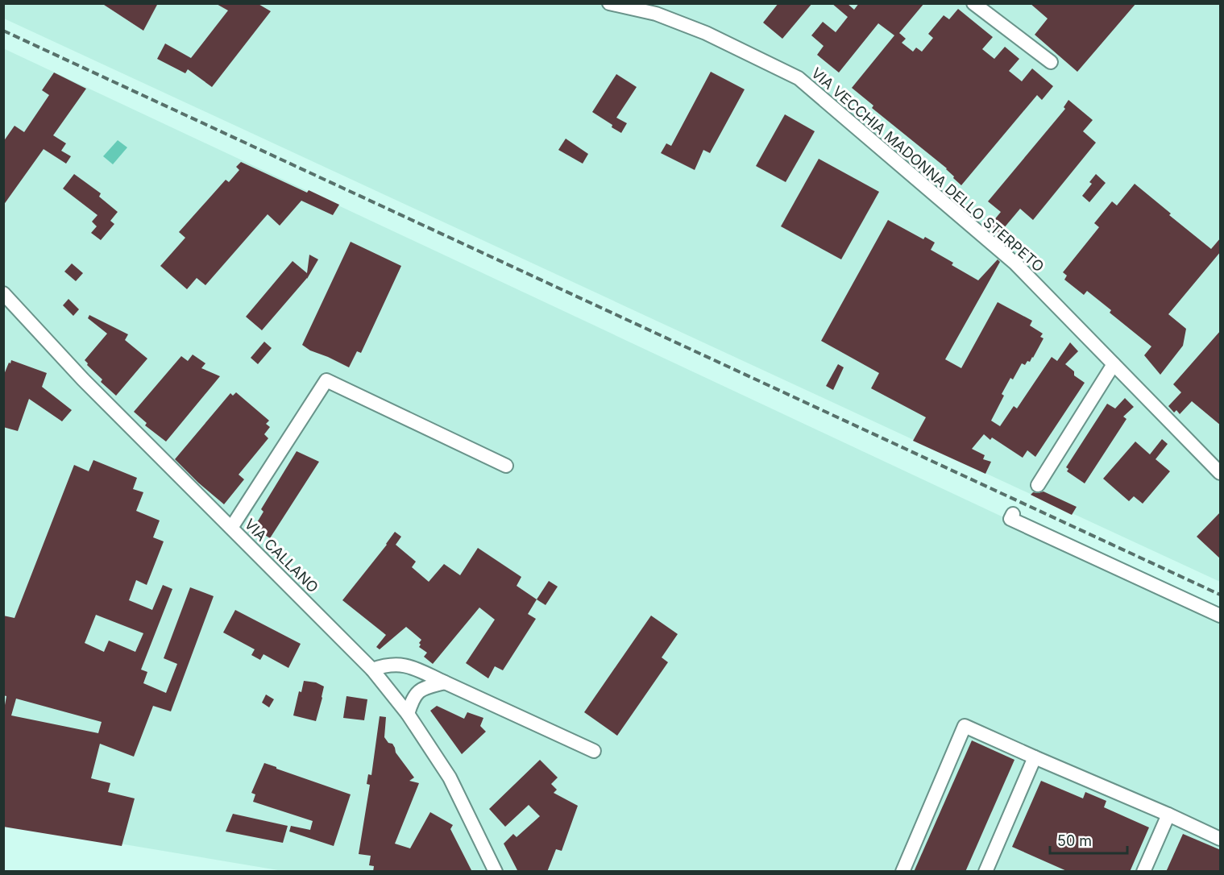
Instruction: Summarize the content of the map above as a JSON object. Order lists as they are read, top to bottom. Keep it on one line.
{"streets":{"street":["VIA VECCHIA MADONNA DELLO STERPETO","VIA CALLANO"]},"scale_bar":"50 m"}
